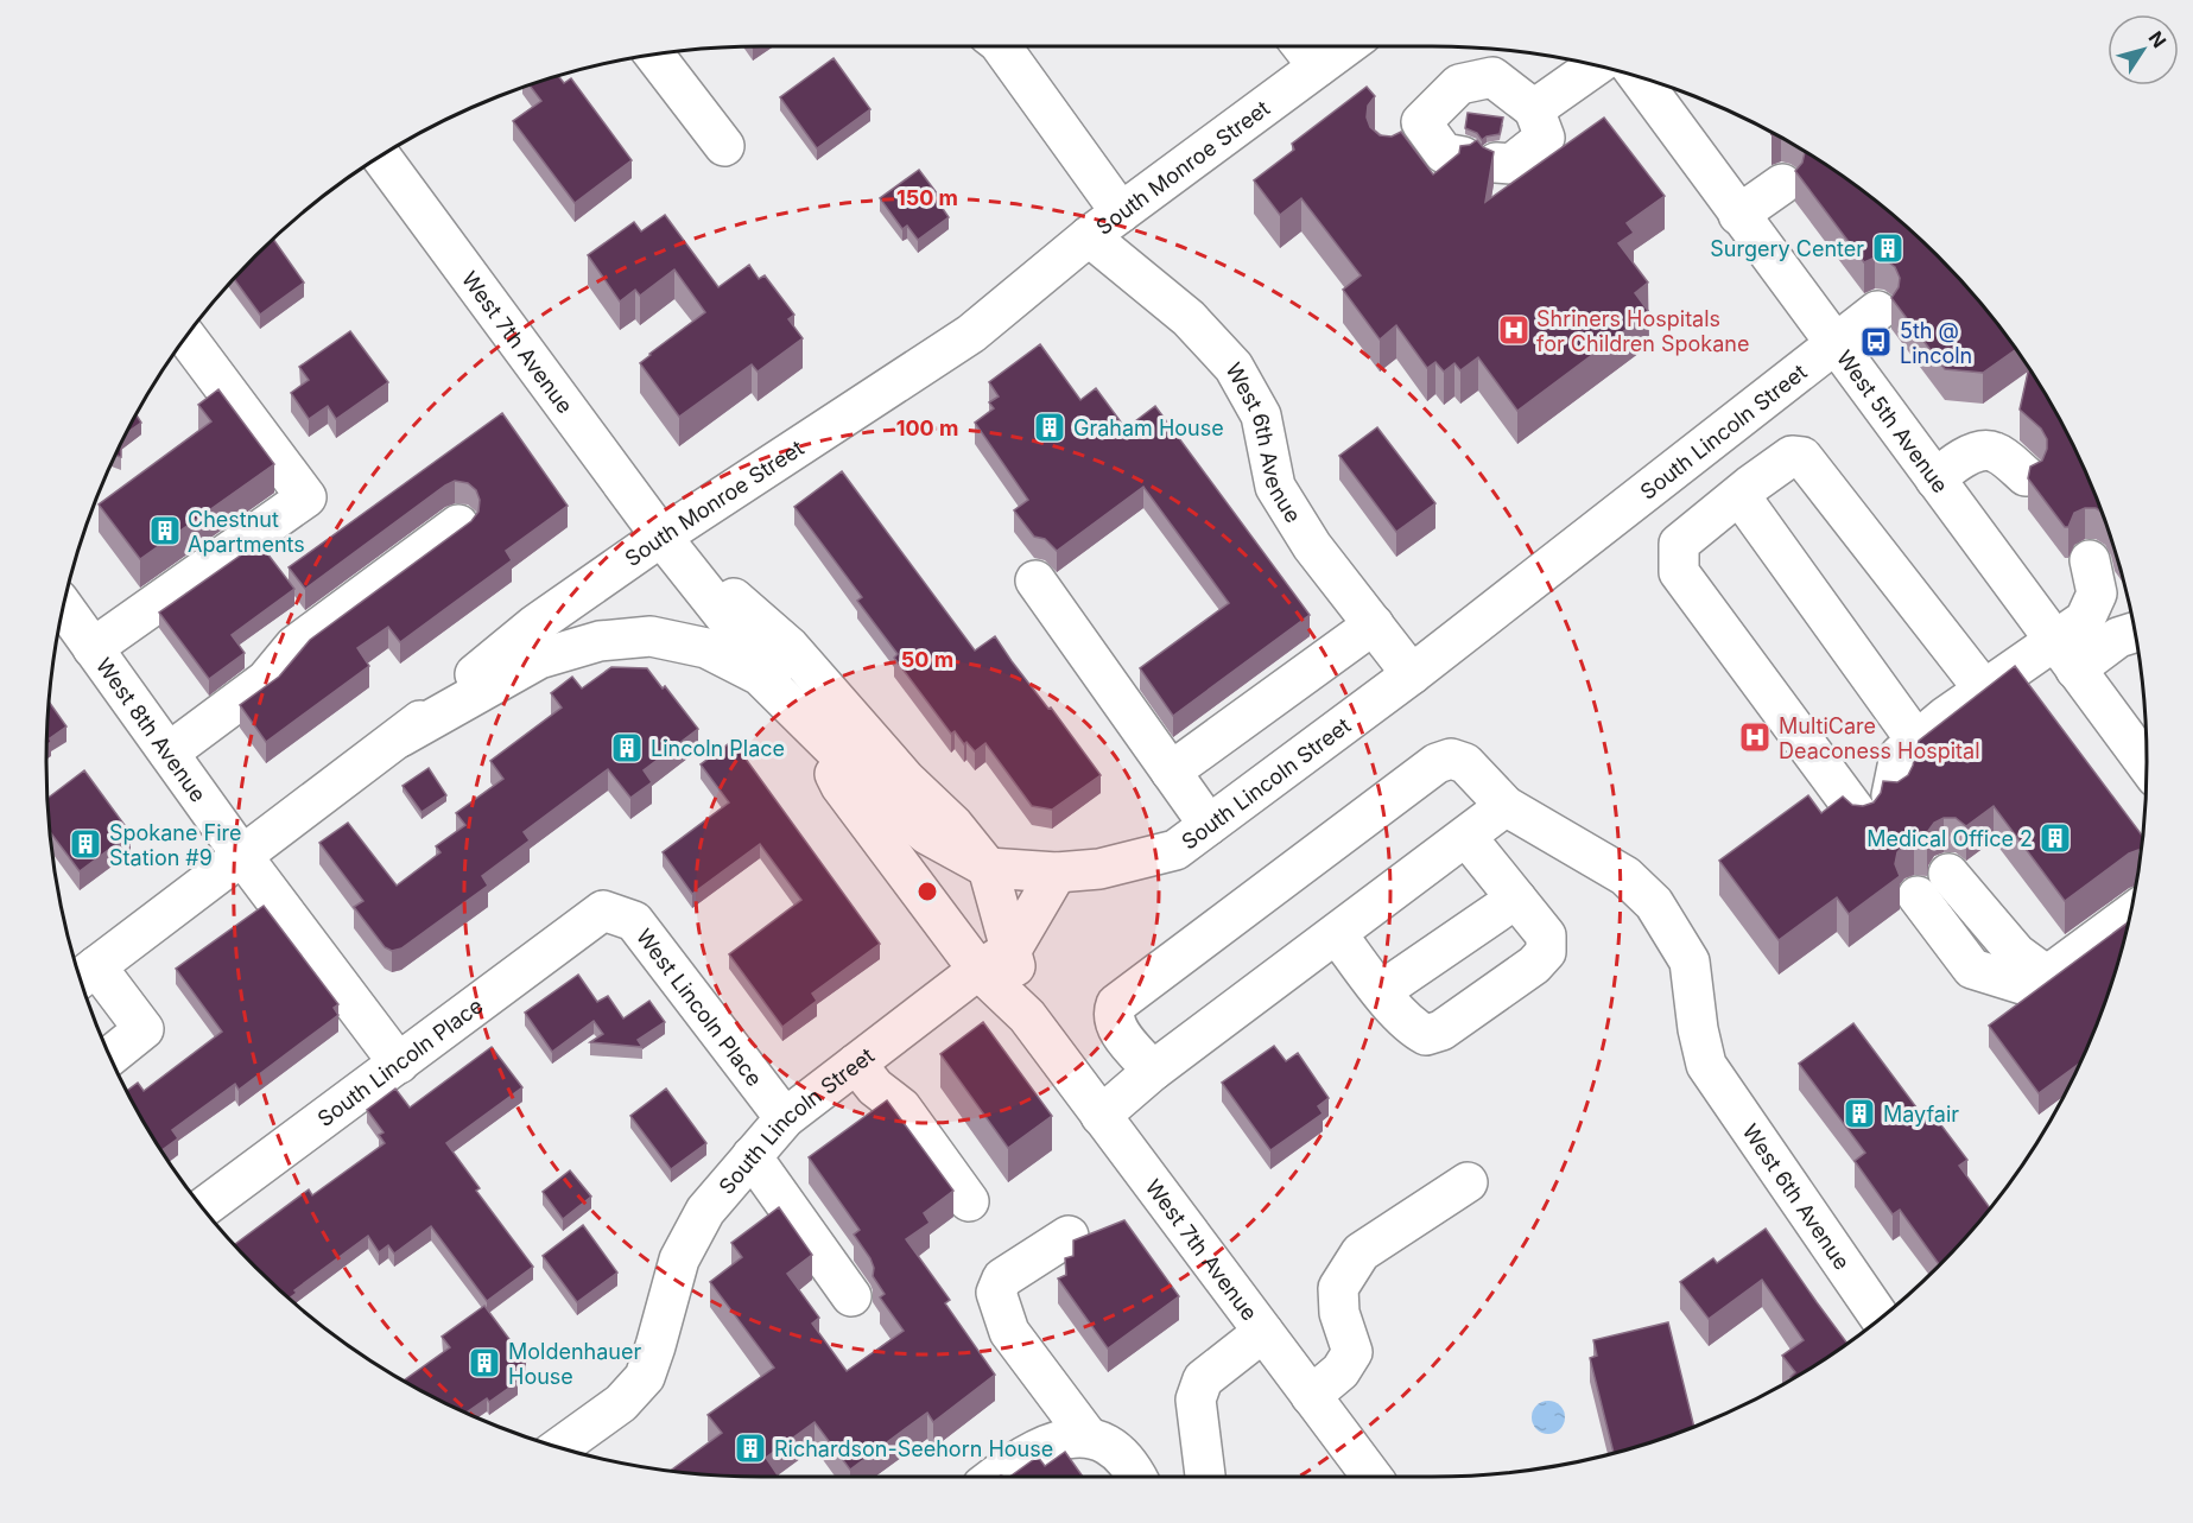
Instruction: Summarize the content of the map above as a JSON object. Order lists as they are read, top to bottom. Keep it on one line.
{"streets":{"street":["South Monroe Street","West 7th Avenue","West 5th Avenue","South Lincoln Street","West 6th Avenue","West 8th Avenue","West Lincoln Place","South Lincoln Place"]},"crossings":[["South Monroe Street","West 7th Avenue"],["South Monroe Street","West 6th Avenue"],["South Monroe Street","West 8th Avenue"],["West 7th Avenue","South Lincoln Street"],["West 5th Avenue","South Lincoln Street"],["South Lincoln Street","West 6th Avenue"],["South Lincoln Street","West Lincoln Place"],["West 8th Avenue","South Lincoln Place"],["West Lincoln Place","South Lincoln Place"]],"places":{"building":["Surgery Center","Graham House","Chestnut Apartments","Lincoln Place","Medical Office 2","Spokane Fire Station #9","Mayfair","Moldenhauer House","Richardson-Seehorn House"],"hospital":["Shriners Hospitals for Children Spokane","MultiCare Deaconess Hospital"],"bus stop":["5th @ Lincoln"]},"north":"top right","rings":["150 m","100 m","50 m"]}
